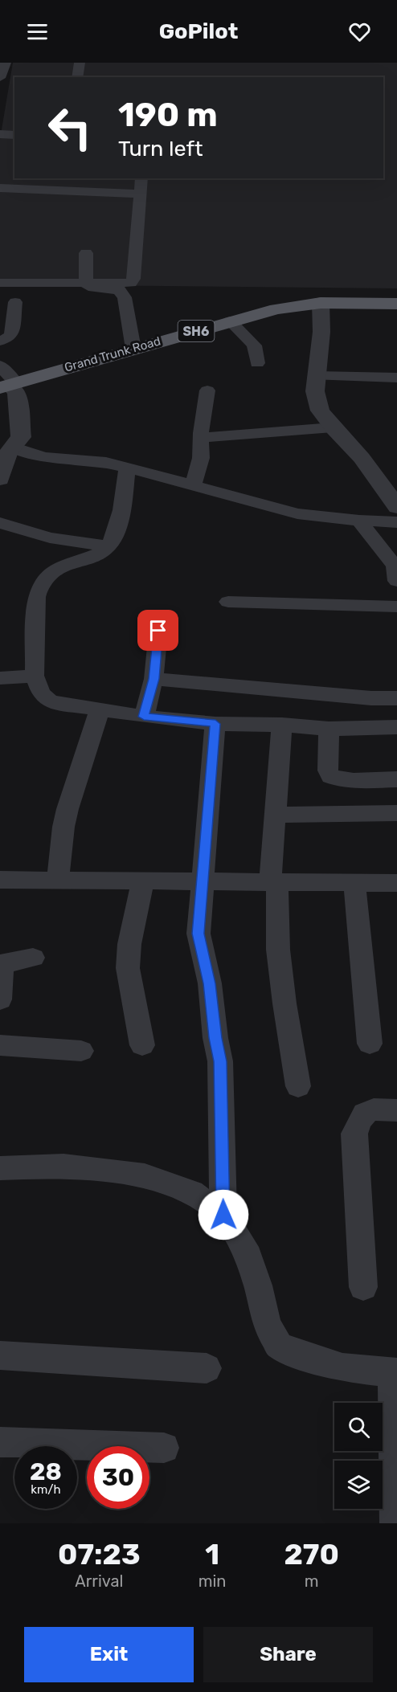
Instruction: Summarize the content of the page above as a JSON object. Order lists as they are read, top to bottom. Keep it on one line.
{"streets":{"main road":["SH6","Grand Trunk Road"]},"page":{"header":"GoPilot","turn":["190 m","Turn left"],"speed":"28 km/h","limit":"30","eta":["07:23","Arrival","1","min","270","m"],"buttons":["Exit","Share"]}}
